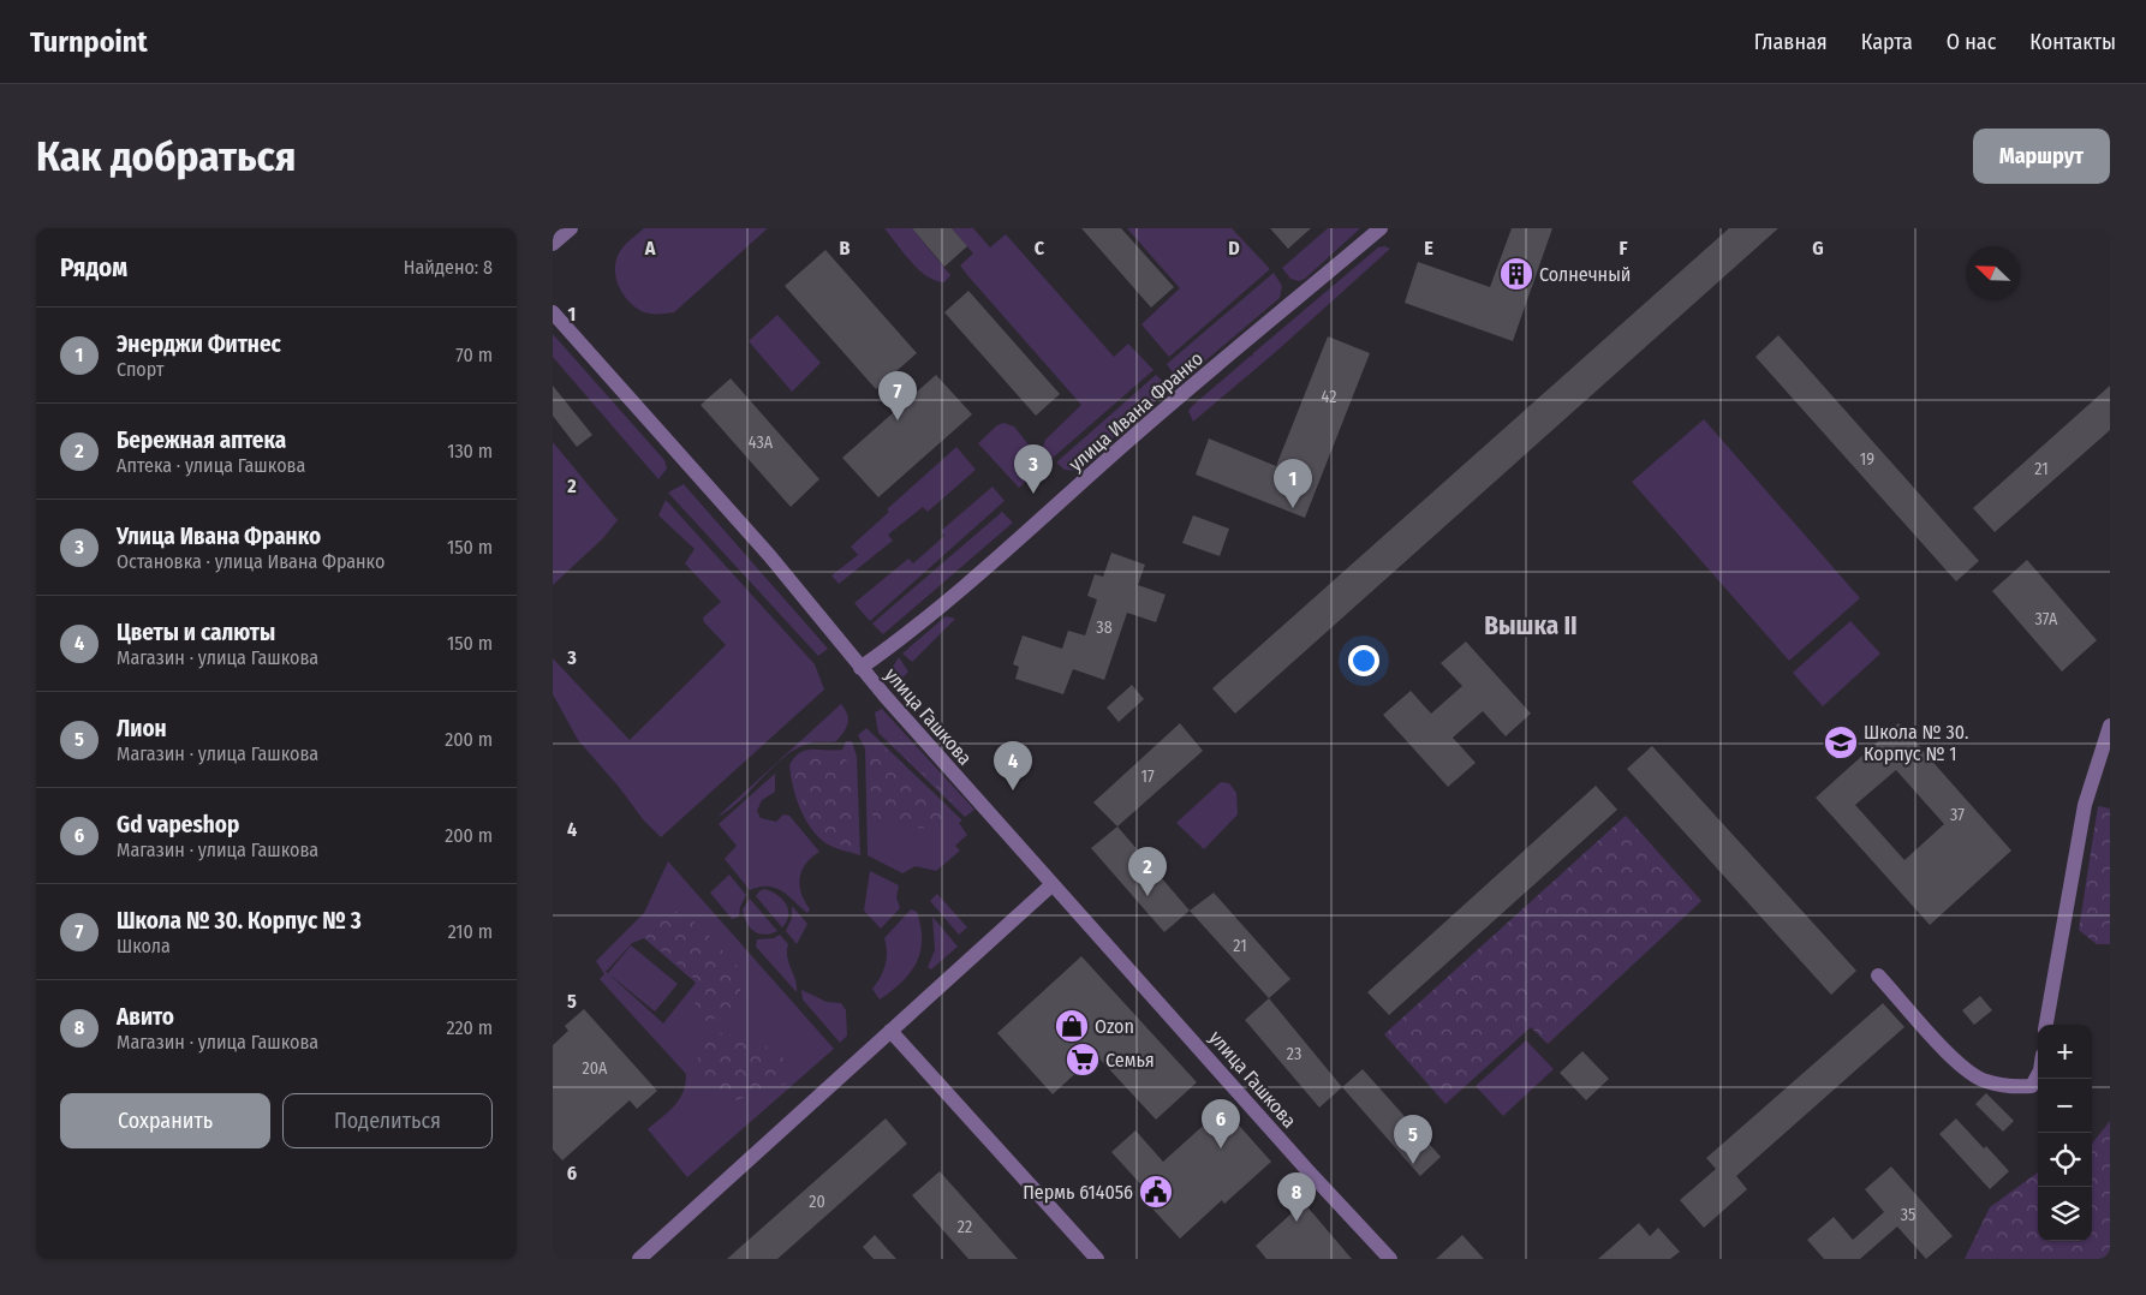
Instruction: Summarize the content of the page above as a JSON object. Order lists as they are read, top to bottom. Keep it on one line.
{"streets":{"street":["улица Ивана Франко","улица Гашкова"]},"crossings":[["улица Ивана Франко","улица Гашкова"]],"districts":["Вышка II"],"places":{"building":["Солнечный"],"school or university":["Школа № 30. Корпус № 1"],"shop":["Ozon"],"supermarket":["Семья"],"public building":["Пермь 614056"]},"house_numbers":["42","43А","19","21","37А","38","17","37","21","23","20А","20","35","22"],"north":"top left","page":{"header":"Turnpoint","nav":["Главная","Карта","О нас","Контакты"],"buttons":["Маршрут",["Сохранить","Поделиться"]],"title":"Как добраться","heading":["Рядом","Найдено: 8"],"list":[{"mark":"1","name":"Энерджи Фитнес","note":"Спорт","value":"70 m"},{"mark":"2","name":"Бережная аптека","note":"Аптека · улица Гашкова","value":"130 m"},{"mark":"3","name":"Улица Ивана Франко","note":"Остановка · улица Ивана Франко","value":"150 m"},{"mark":"4","name":"Цветы и салюты","note":"Магазин · улица Гашкова","value":"150 m"},{"mark":"5","name":"Лион","note":"Магазин · улица Гашкова","value":"200 m"},{"mark":"6","name":"Gd vapeshop","note":"Магазин · улица Гашкова","value":"200 m"},{"mark":"7","name":"Школа № 30. Корпус № 3","note":"Школа","value":"210 m"},{"mark":"8","name":"Авито","note":"Магазин · улица Гашкова","value":"220 m"}],"pins":["7","3","1","4","2","6","5","8"],"map_buttons":["+","−"]},"grid":{"columns":["A","B","C","D","E","F","G"],"rows":["1","2","3","4","5","6"]}}
